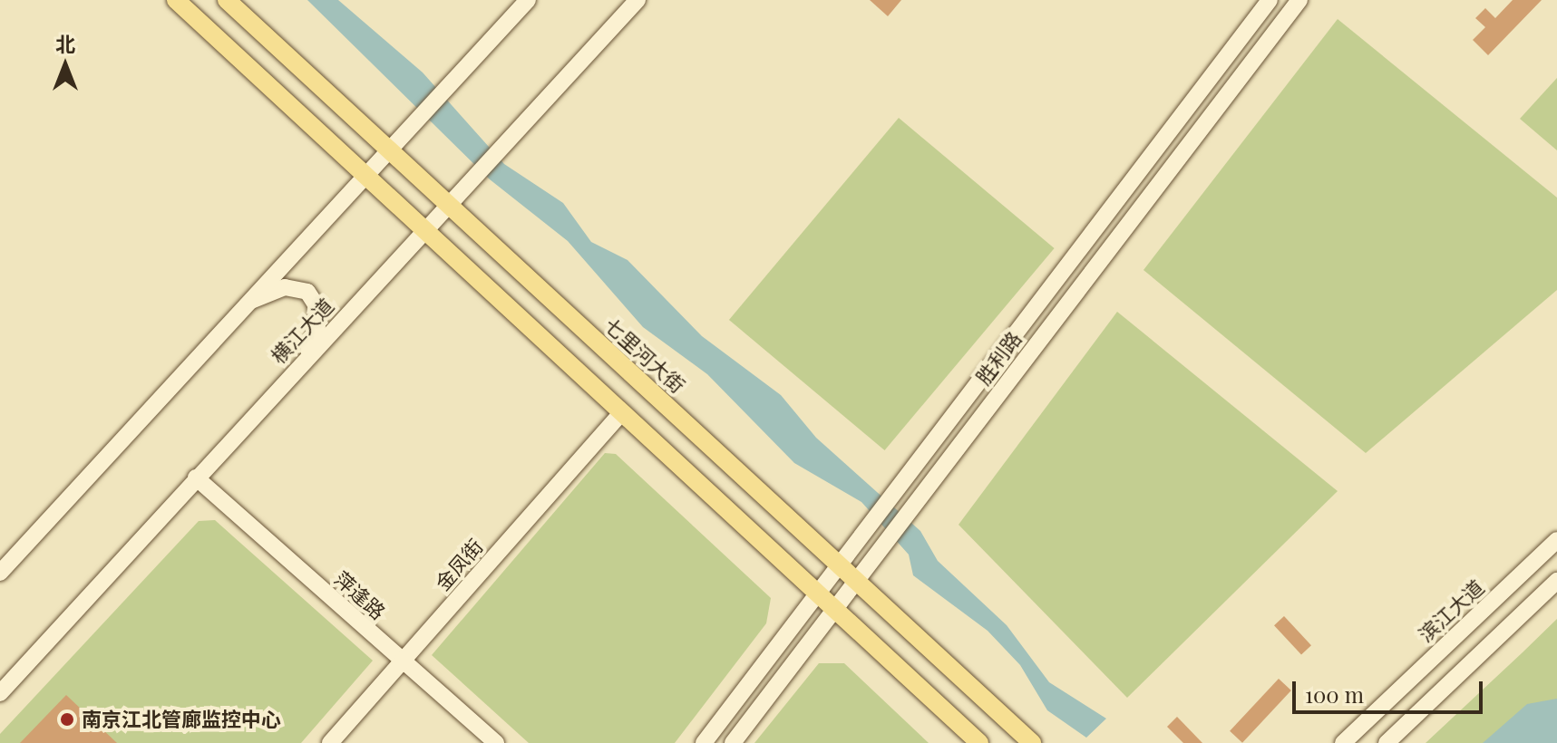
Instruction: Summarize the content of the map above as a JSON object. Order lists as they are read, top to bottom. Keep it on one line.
{"streets":{"main road":["七里河大街"],"street":["横江大道","胜利路","金凤街","萍逢路","滨江大道"]},"crossings":[["横江大道","七里河大街"],["横江大道","萍逢路"],["七里河大街","胜利路"],["金凤街","萍逢路"]],"places":["南京江北管廊监控中心"],"scale_bar":"100 m","north":"top"}
